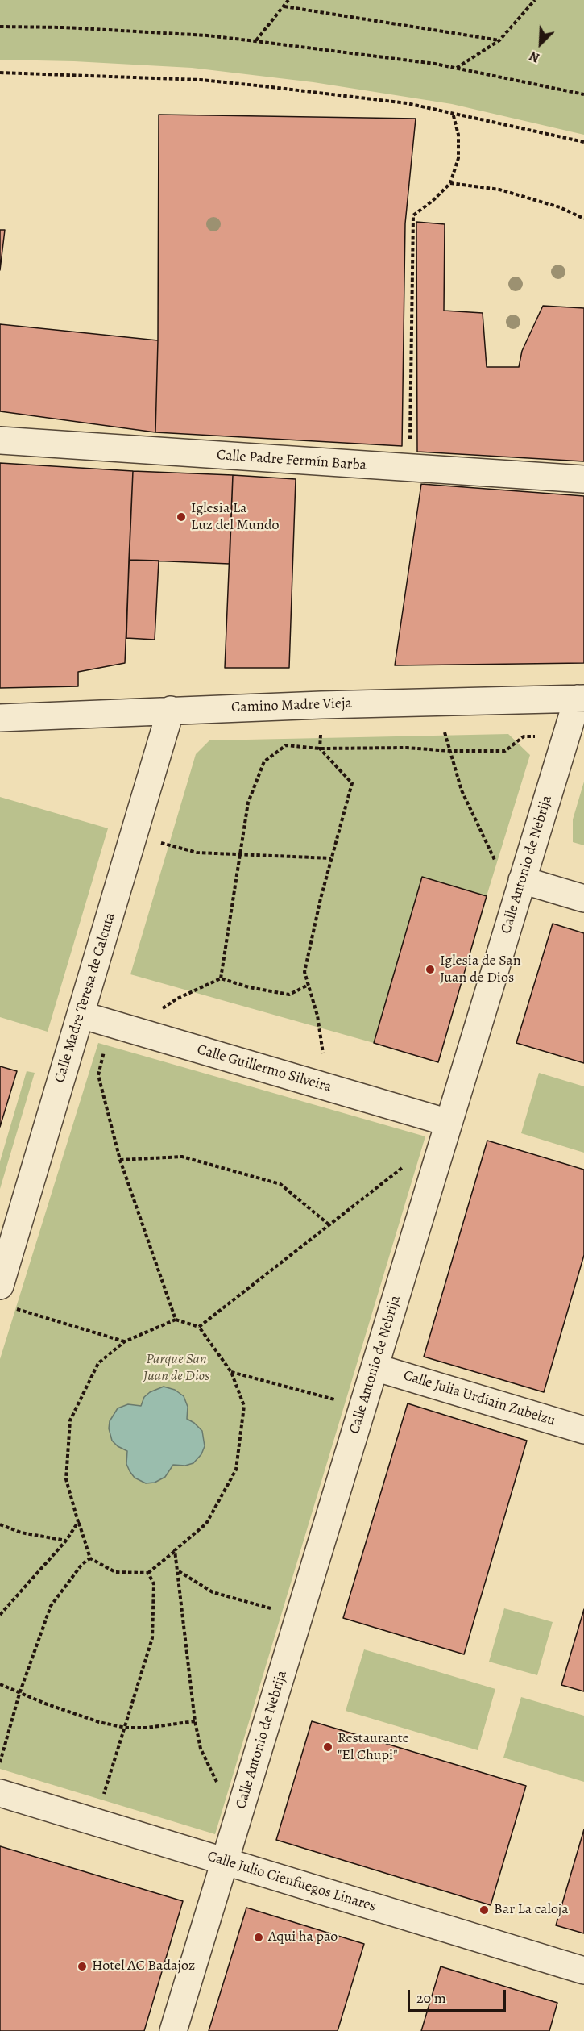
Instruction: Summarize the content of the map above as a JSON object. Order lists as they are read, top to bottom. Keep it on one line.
{"streets":{"street":["Calle Padre Fermín Barba","Camino Madre Vieja","Calle Antonio de Nebrija","Calle Madre Teresa de Calcuta","Calle Guillermo Silveira","Calle Julia Urdiain Zubelzu","Calle Julio Cienfuegos Linares"]},"crossings":[["Camino Madre Vieja","Calle Antonio de Nebrija"],["Camino Madre Vieja","Calle Madre Teresa de Calcuta"],["Calle Antonio de Nebrija","Calle Guillermo Silveira"],["Calle Antonio de Nebrija","Calle Julia Urdiain Zubelzu"],["Calle Antonio de Nebrija","Calle Julio Cienfuegos Linares"],["Calle Madre Teresa de Calcuta","Calle Guillermo Silveira"]],"parks":["Parque San Juan de Dios"],"places":["Iglesia La Luz del Mundo","Iglesia de San Juan de Dios","Restaurante \"El Chupi\"","Bar La caloja","Aqui ha pao","Hotel AC Badajoz"],"scale_bar":"20 m","north":"bottom left"}
